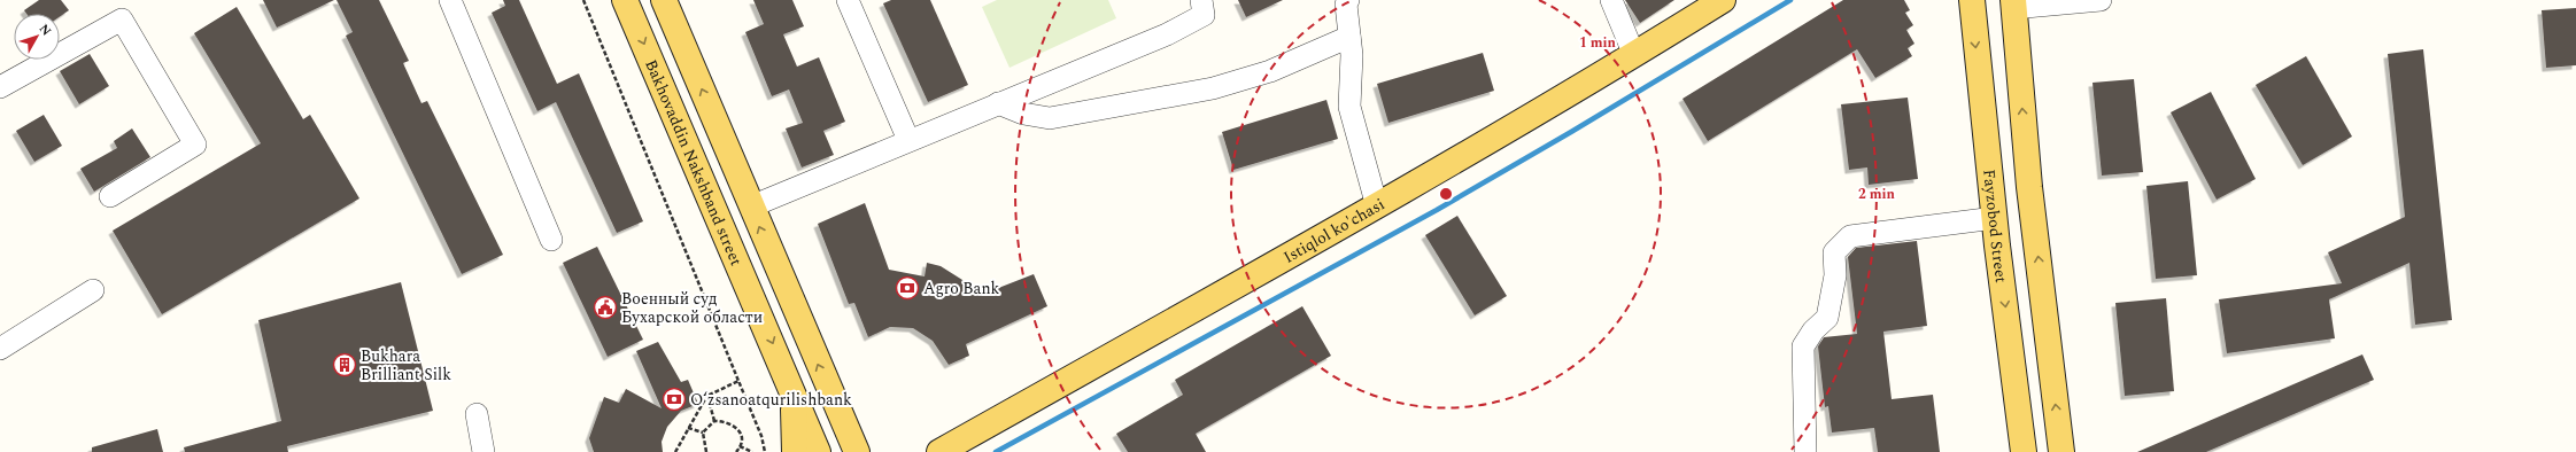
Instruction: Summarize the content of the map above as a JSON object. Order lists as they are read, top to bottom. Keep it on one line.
{"streets":{"main road":["Bakhovaddin Nakshband street","Fayzobod Street","Istiqlol ko'chasi"]},"places":{"bank":["Agro Bank","Oʻzsanoatqurilishbank"],"public building":["Военный суд Бухарской области"],"building":["Bukhara Brilliant Silk"]},"north":"top right","rings":["1 min","2 min"]}
